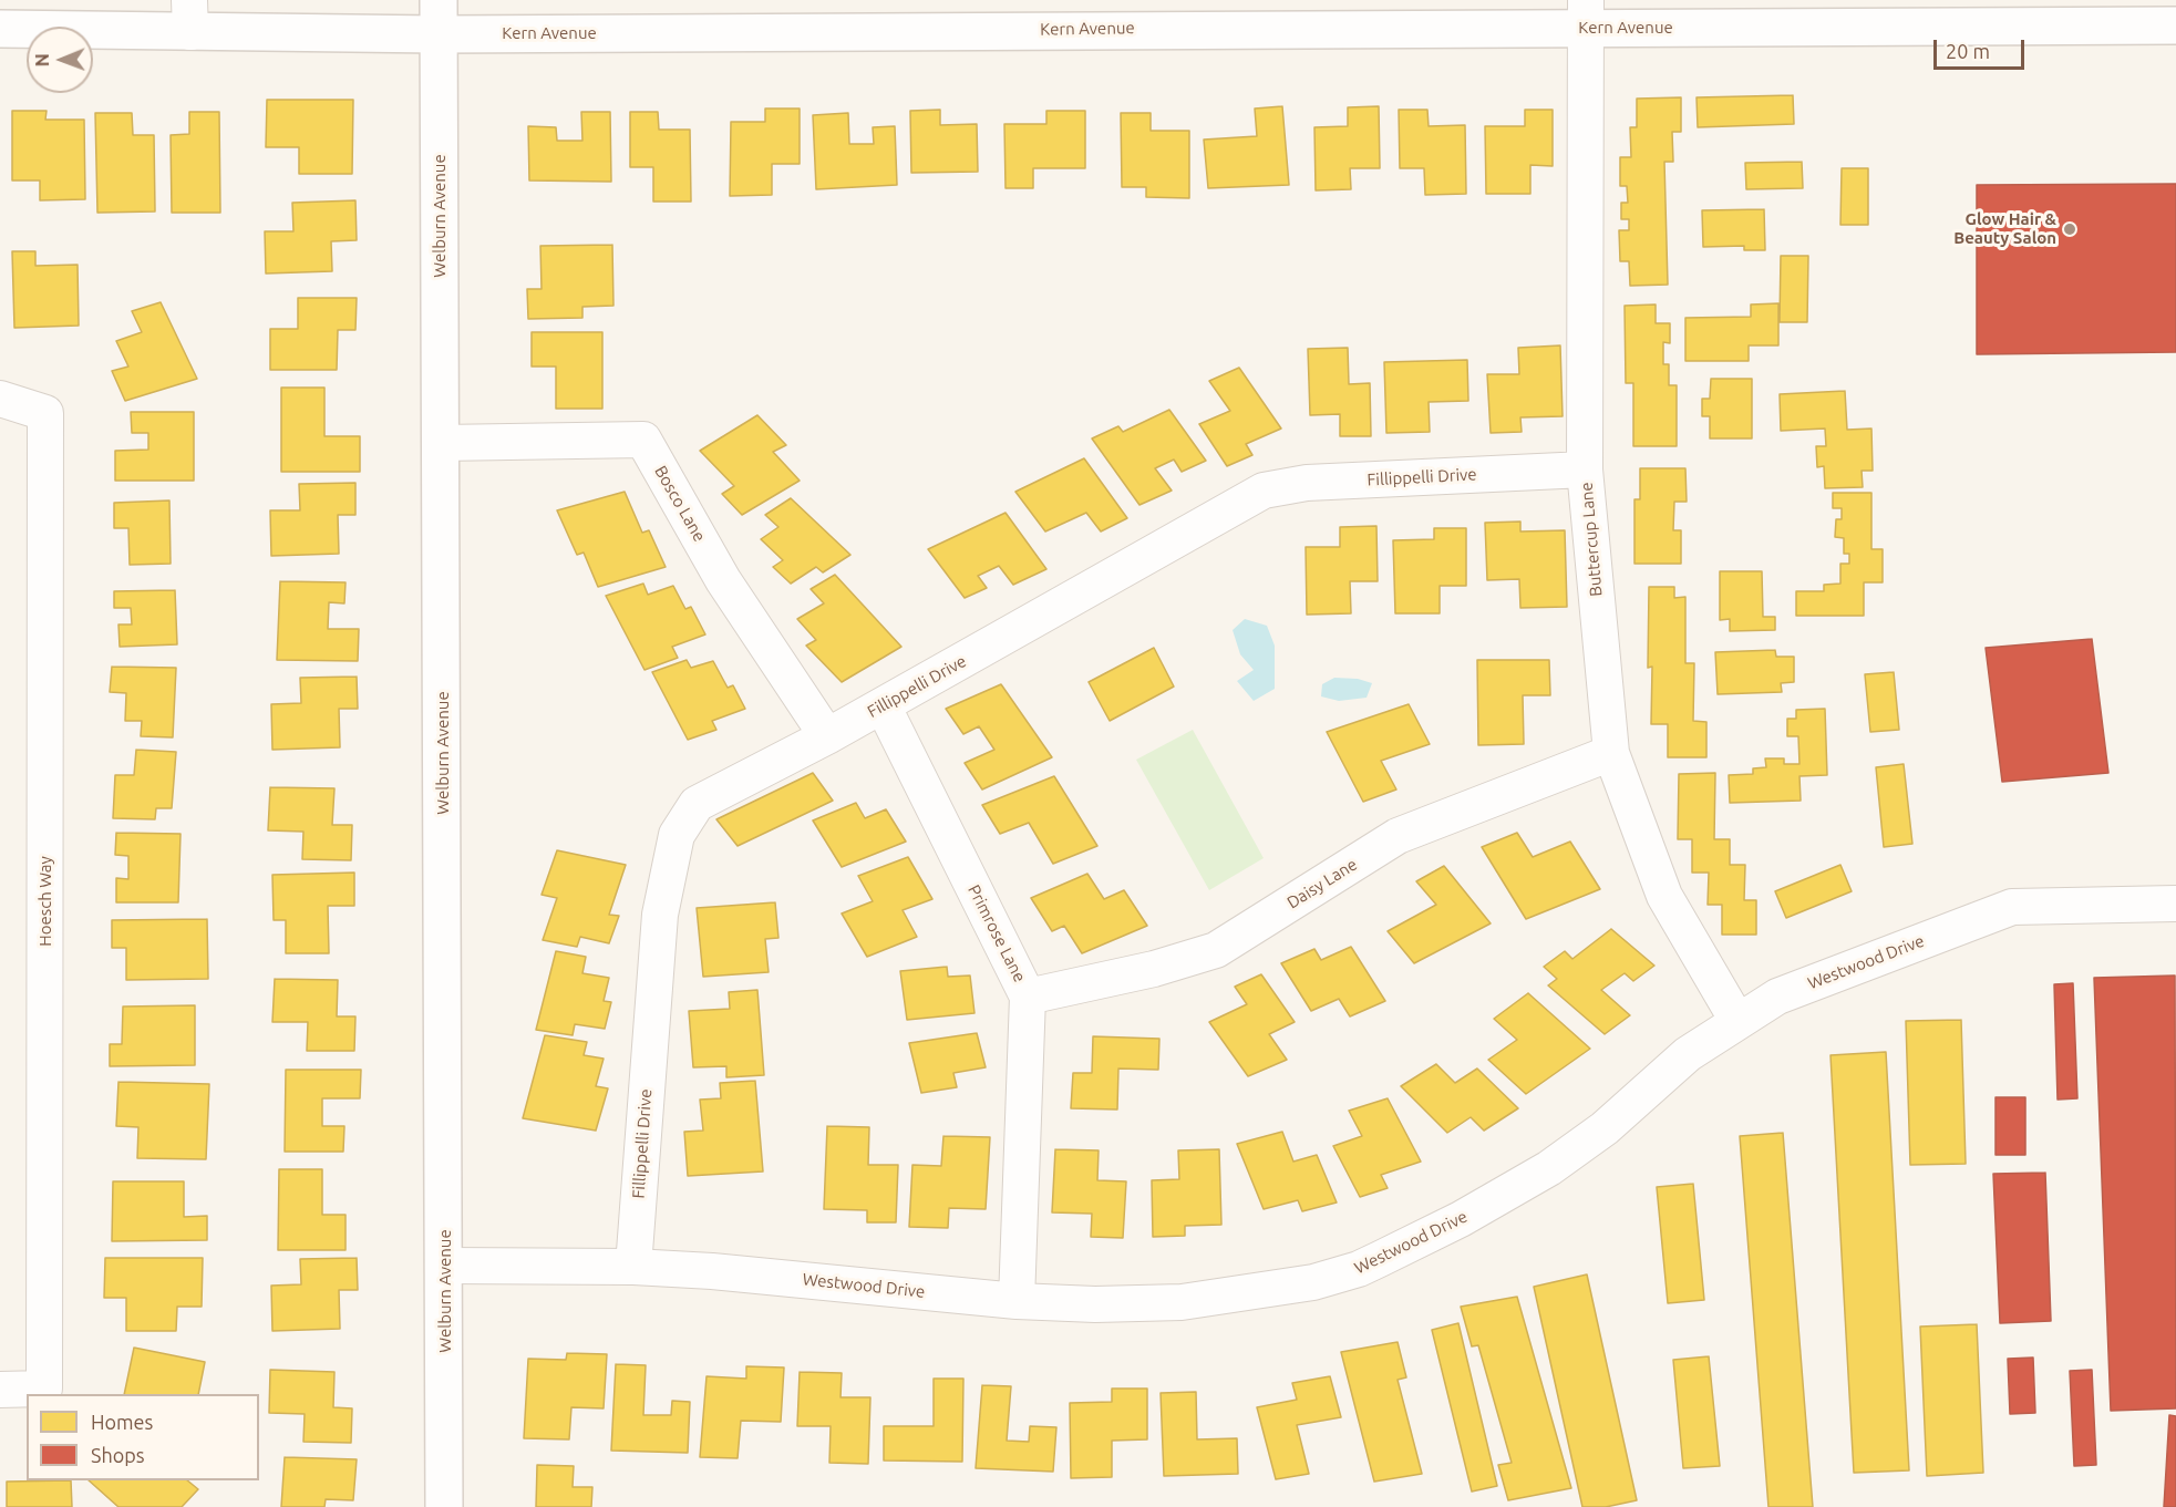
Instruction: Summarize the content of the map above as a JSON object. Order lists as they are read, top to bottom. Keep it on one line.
{"streets":{"street":["Kern Avenue","Welburn Avenue","Fillippelli Drive","Bosco Lane","Buttercup Lane","Daisy Lane","Hoesch Way","Primrose Lane","Westwood Drive"]},"crossings":[["Kern Avenue","Welburn Avenue"],["Kern Avenue","Buttercup Lane"],["Welburn Avenue","Bosco Lane"],["Welburn Avenue","Westwood Drive"],["Fillippelli Drive","Bosco Lane"],["Fillippelli Drive","Buttercup Lane"],["Fillippelli Drive","Primrose Lane"],["Fillippelli Drive","Westwood Drive"],["Buttercup Lane","Daisy Lane"],["Buttercup Lane","Westwood Drive"],["Daisy Lane","Primrose Lane"],["Primrose Lane","Westwood Drive"]],"places":["Glow Hair & Beauty Salon"],"legend":["Homes","Shops"],"scale_bar":"20 m","north":"left"}
